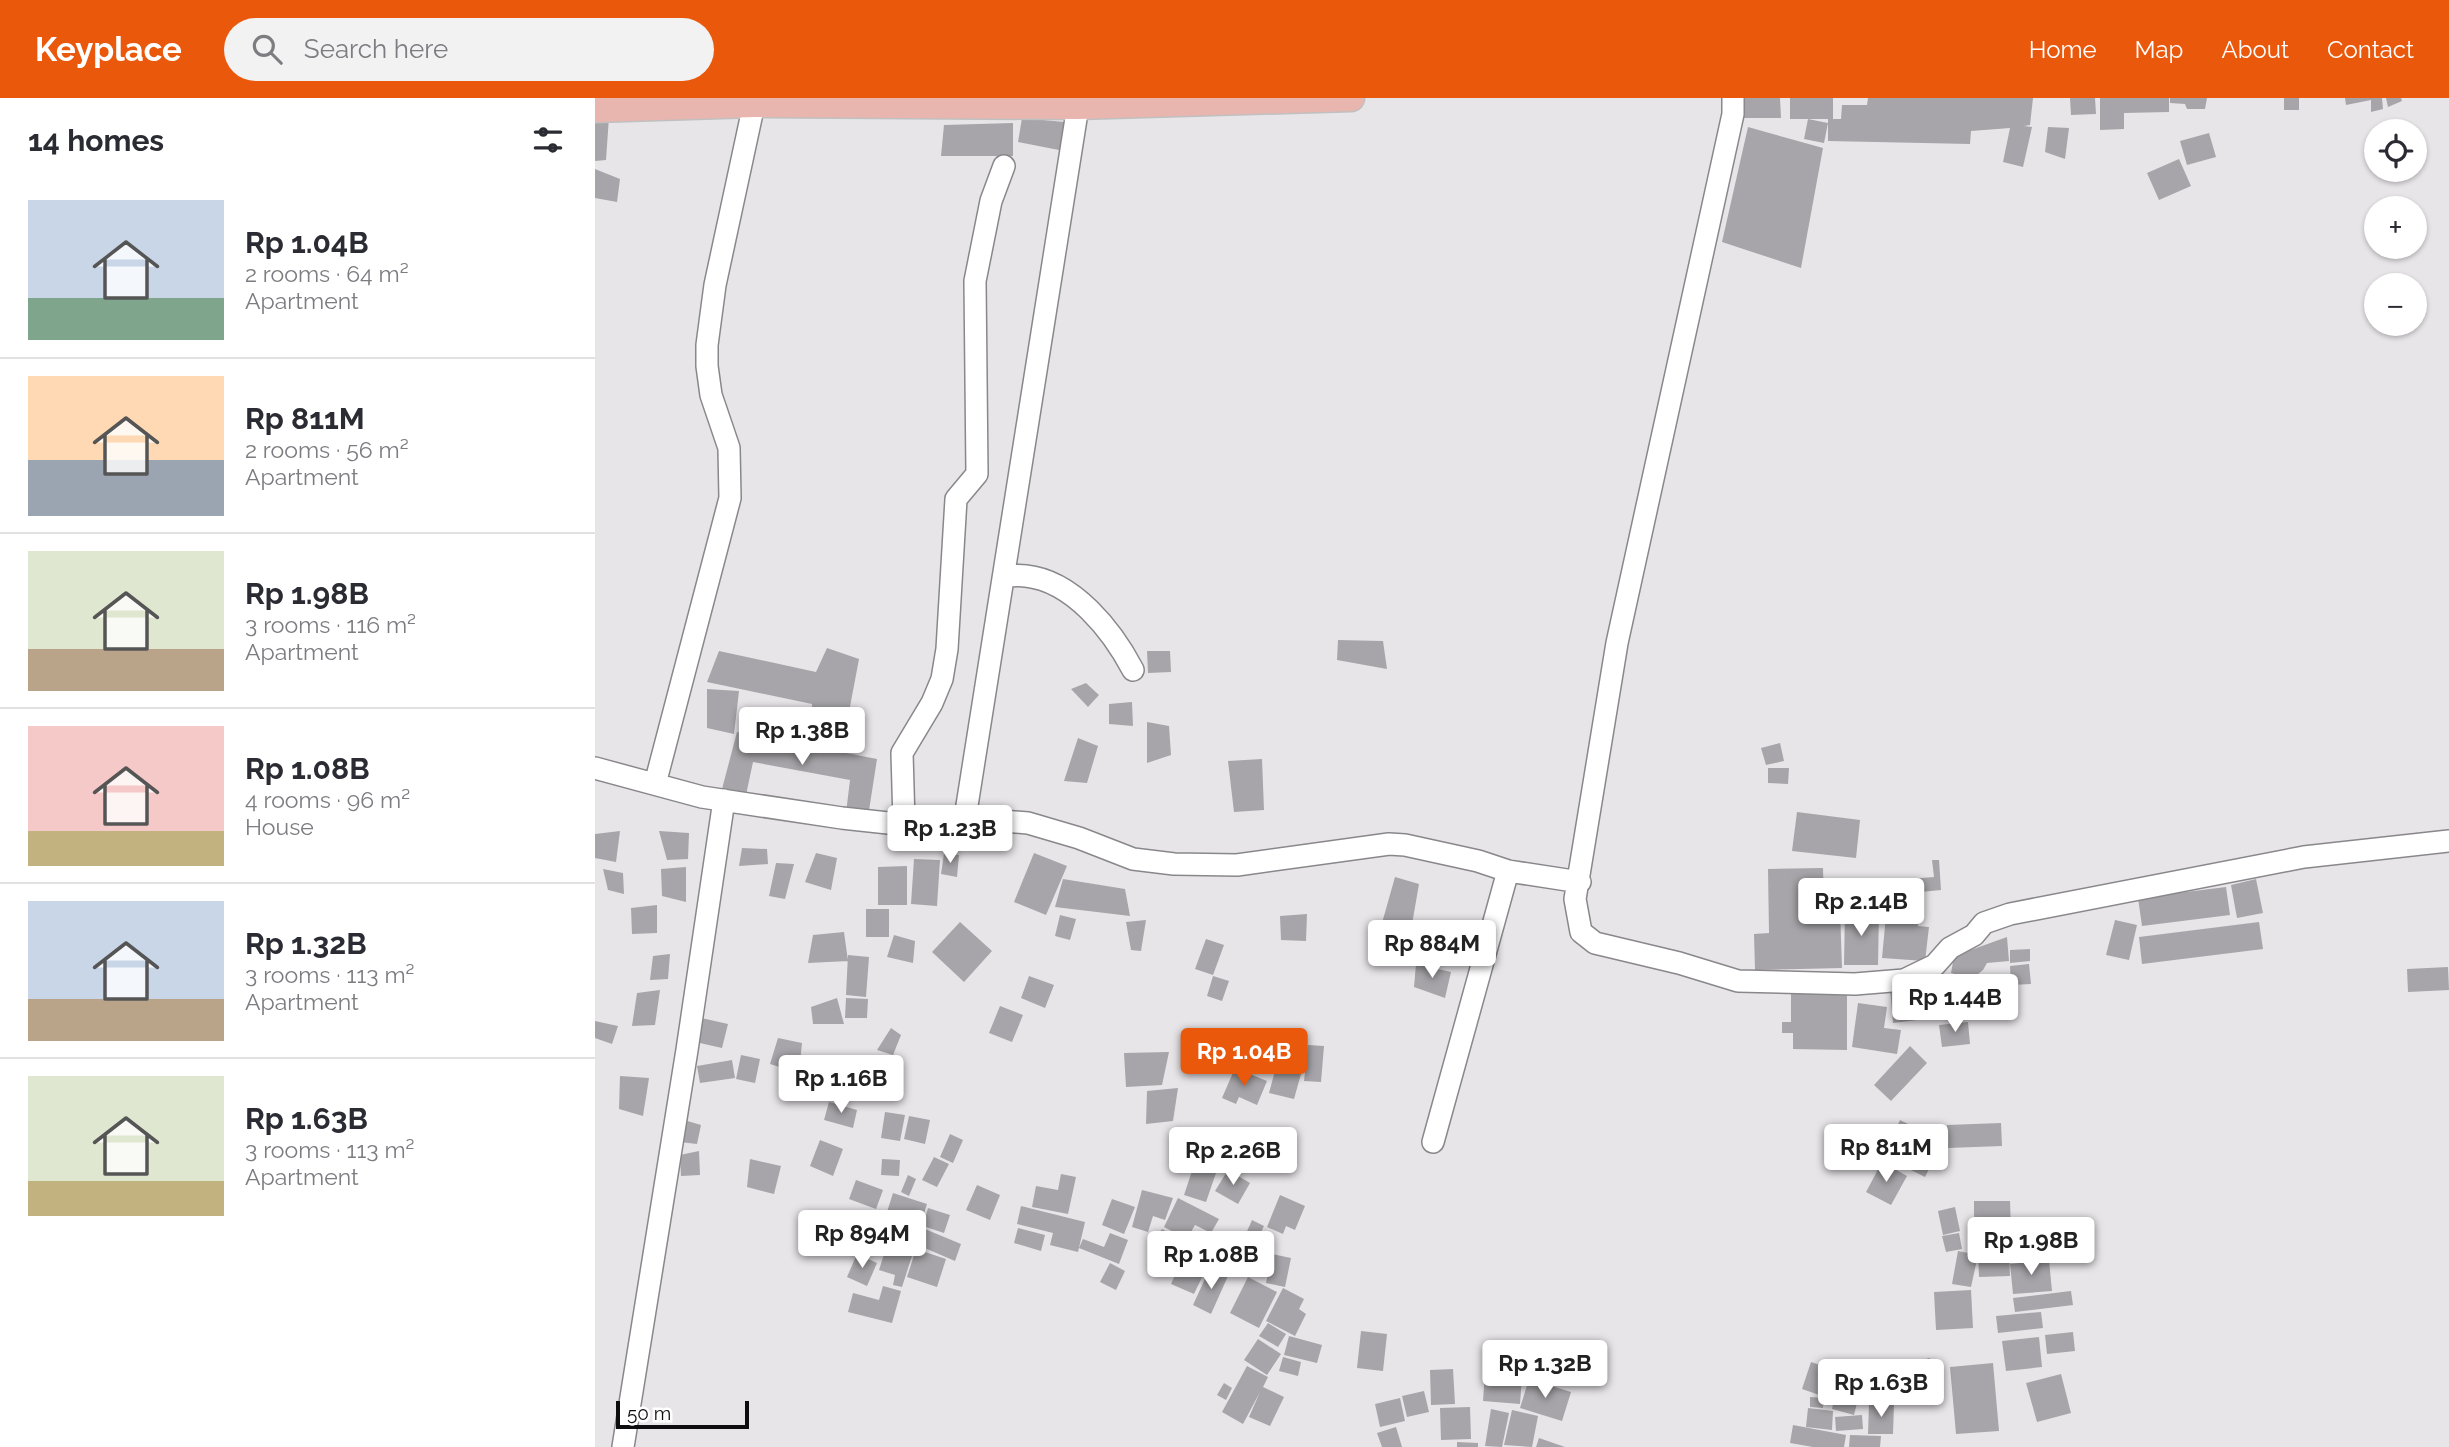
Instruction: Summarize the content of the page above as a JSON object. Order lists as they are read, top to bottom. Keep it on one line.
{"scale_bar":"50 m","page":{"header":"Keyplace","search":"Search here","nav":["Home","Map","About","Contact"],"heading":"14 homes","map_buttons":["+","−"],"list":[{"name":"Rp 1.04B","note":"2 rooms · 64 m² · Apartment"},{"name":"Rp 811M","note":"2 rooms · 56 m² · Apartment"},{"name":"Rp 1.98B","note":"3 rooms · 116 m² · Apartment"},{"name":"Rp 1.08B","note":"4 rooms · 96 m² · House"},{"name":"Rp 1.32B","note":"3 rooms · 113 m² · Apartment"},{"name":"Rp 1.63B","note":"3 rooms · 113 m² · Apartment"}],"price":["Rp 1.38B","Rp 1.23B","Rp 2.14B","Rp 884M","Rp 1.44B","Rp 1.04B","Rp 1.16B","Rp 811M","Rp 2.26B","Rp 894M","Rp 1.98B","Rp 1.08B","Rp 1.32B","Rp 1.63B"],"scale":"50 m"}}
